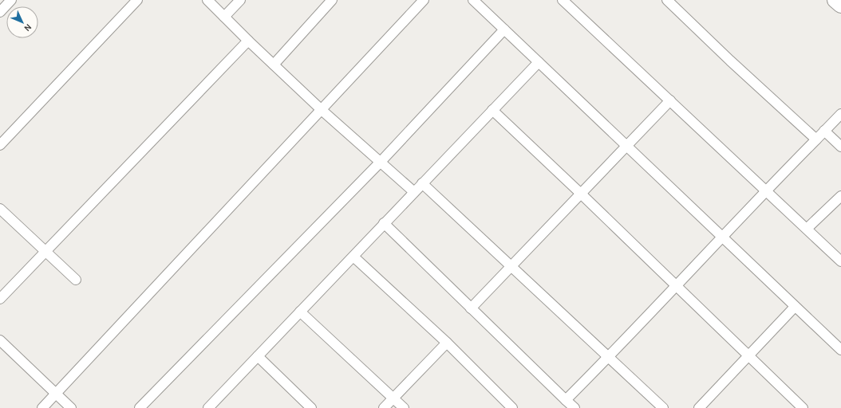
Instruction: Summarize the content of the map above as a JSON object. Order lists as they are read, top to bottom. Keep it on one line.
{"north":"bottom right"}
